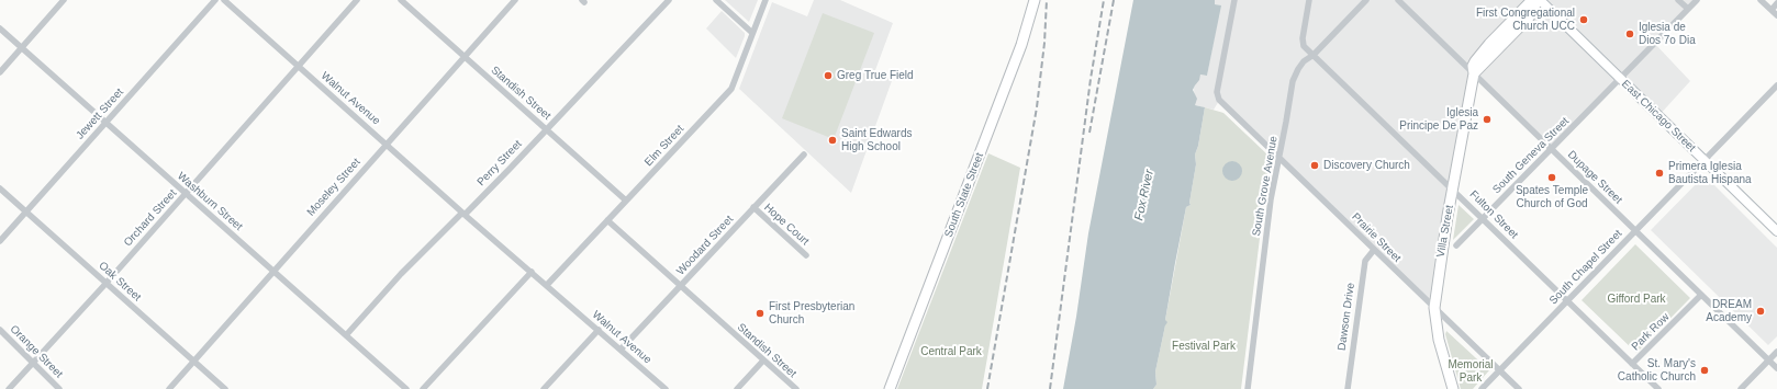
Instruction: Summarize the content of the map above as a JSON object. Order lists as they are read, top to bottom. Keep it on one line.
{"streets":{"main road":["South State Street","Villa Street"],"street":["Standish Street","Walnut Avenue","Jewett Street","East Chicago Street","Elm Street","South Geneva Street","Perry Street","Dupage Street","South Grove Avenue","Moseley Street","Washburn Street","Fulton Street","Orchard Street","Hope Court","Prairie Street","Woodard Street","South Chapel Street","Oak Street","Dawson Drive","Park Row","Orange Street"]},"crossings":[["Standish Street","Elm Street"],["Standish Street","Perry Street"],["Standish Street","Moseley Street"],["Standish Street","Woodard Street"],["Walnut Avenue","Elm Street"],["Walnut Avenue","Perry Street"],["Walnut Avenue","Moseley Street"],["Walnut Avenue","Orchard Street"],["Walnut Avenue","Woodard Street"],["Jewett Street","Washburn Street"],["Jewett Street","Oak Street"],["East Chicago Street","South Geneva Street"],["East Chicago Street","South Chapel Street"],["South Geneva Street","Dupage Street"],["South Geneva Street","Fulton Street"],["Perry Street","Washburn Street"],["Dupage Street","Villa Street"],["Dupage Street","South Chapel Street"],["Dupage Street","Park Row"],["South Grove Avenue","Fulton Street"],["South Grove Avenue","Prairie Street"],["Moseley Street","Washburn Street"],["Moseley Street","Oak Street"],["Washburn Street","Orchard Street"],["Fulton Street","Villa Street"],["Fulton Street","South Chapel Street"],["Fulton Street","Park Row"],["Orchard Street","Oak Street"],["Orchard Street","Orange Street"],["Hope Court","Woodard Street"],["Villa Street","Prairie Street"],["Prairie Street","South Chapel Street"],["Prairie Street","Dawson Drive"]],"water":["Fox River"],"parks":["Gifford Park","Festival Park","Central Park","Memorial Park"],"places":["First Congregational Church UCC","Iglesia de Dios 7o Dia","Greg True Field","Iglesia Principe De Paz","Saint Edwards High School","Discovery Church","Primera Iglesia Bautista Hispana","Spates Temple Church of God","DREAM Academy","First Presbyterian Church","St. Mary's Catholic Church"]}
